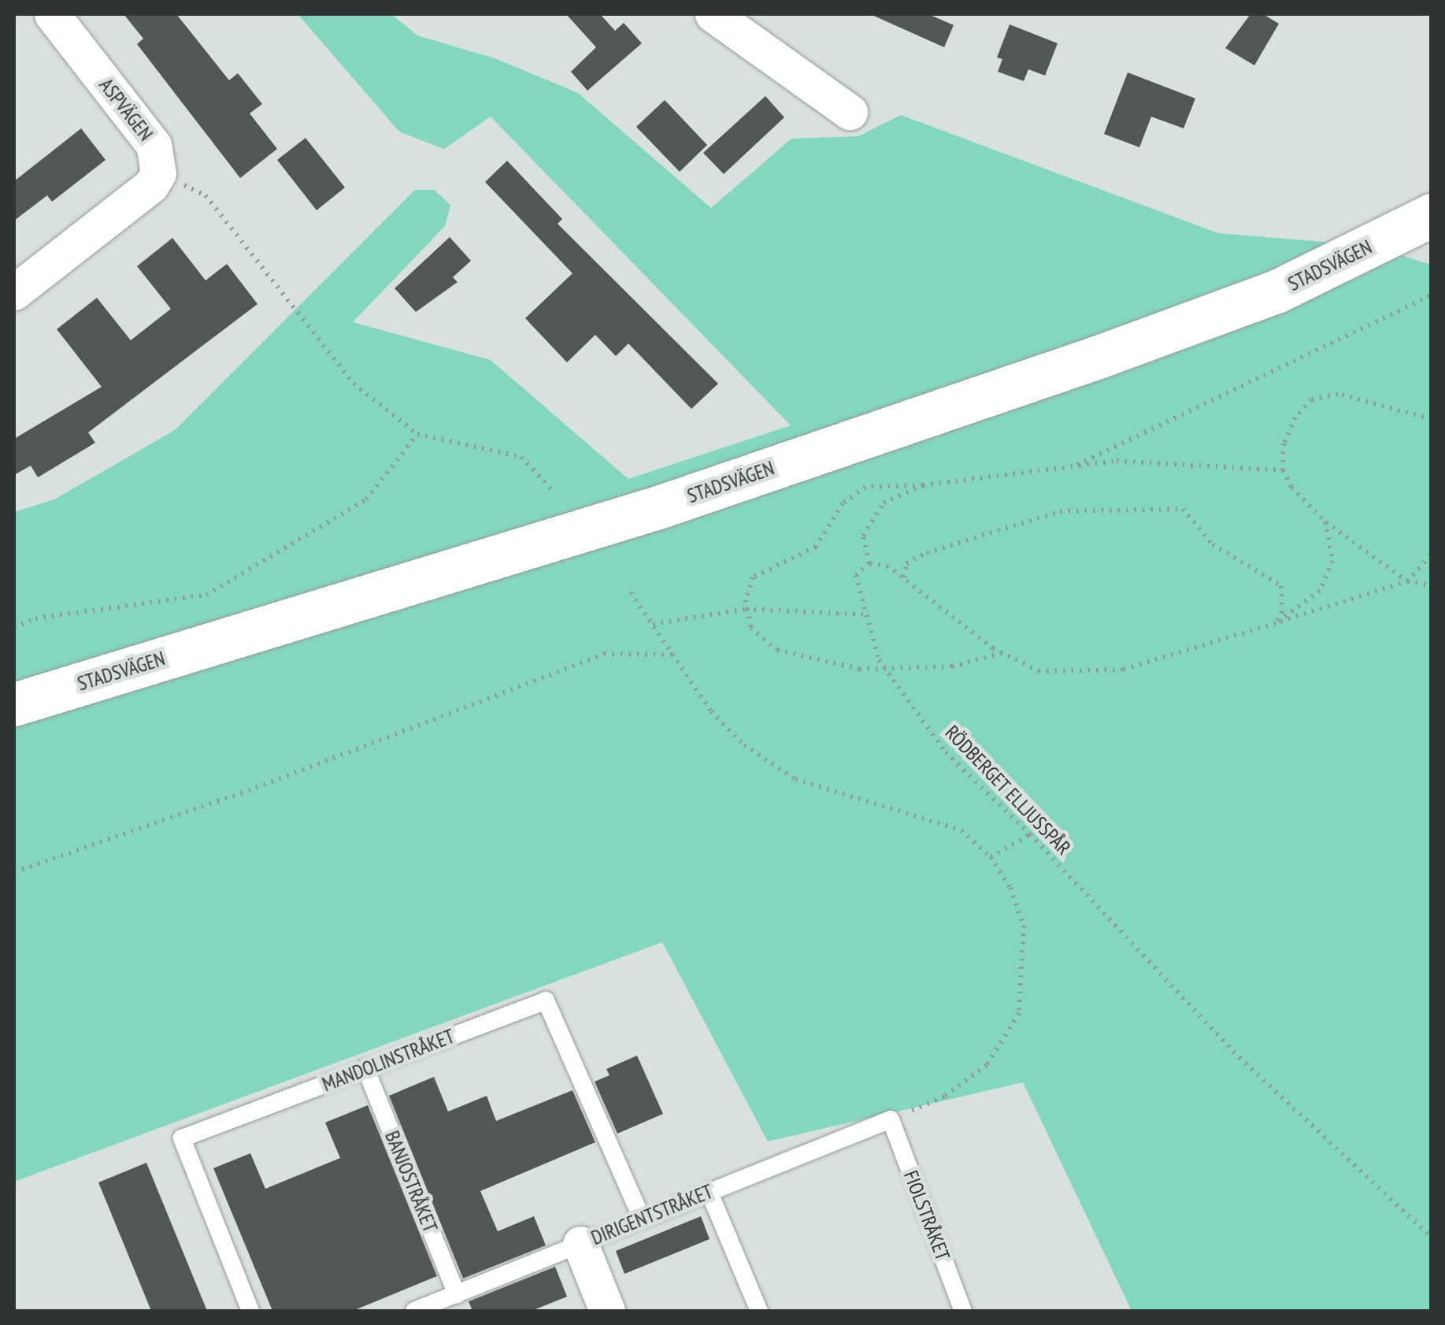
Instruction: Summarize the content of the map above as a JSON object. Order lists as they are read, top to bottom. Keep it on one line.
{"streets":{"main road":["STADSVÄGEN"],"street":["ASPVÄGEN"],"lane":["MANDOLINSTRÅKET","BANJOSTRÅKET","DIRIGENTSTRÅKET","FIOLSTRÅKET"],"path":["RÖDBERGET ELLJUSSPÅR"]},"crossings":[["MANDOLINSTRÅKET","BANJOSTRÅKET"],["MANDOLINSTRÅKET","DIRIGENTSTRÅKET"],["BANJOSTRÅKET","DIRIGENTSTRÅKET"],["DIRIGENTSTRÅKET","FIOLSTRÅKET"]]}
